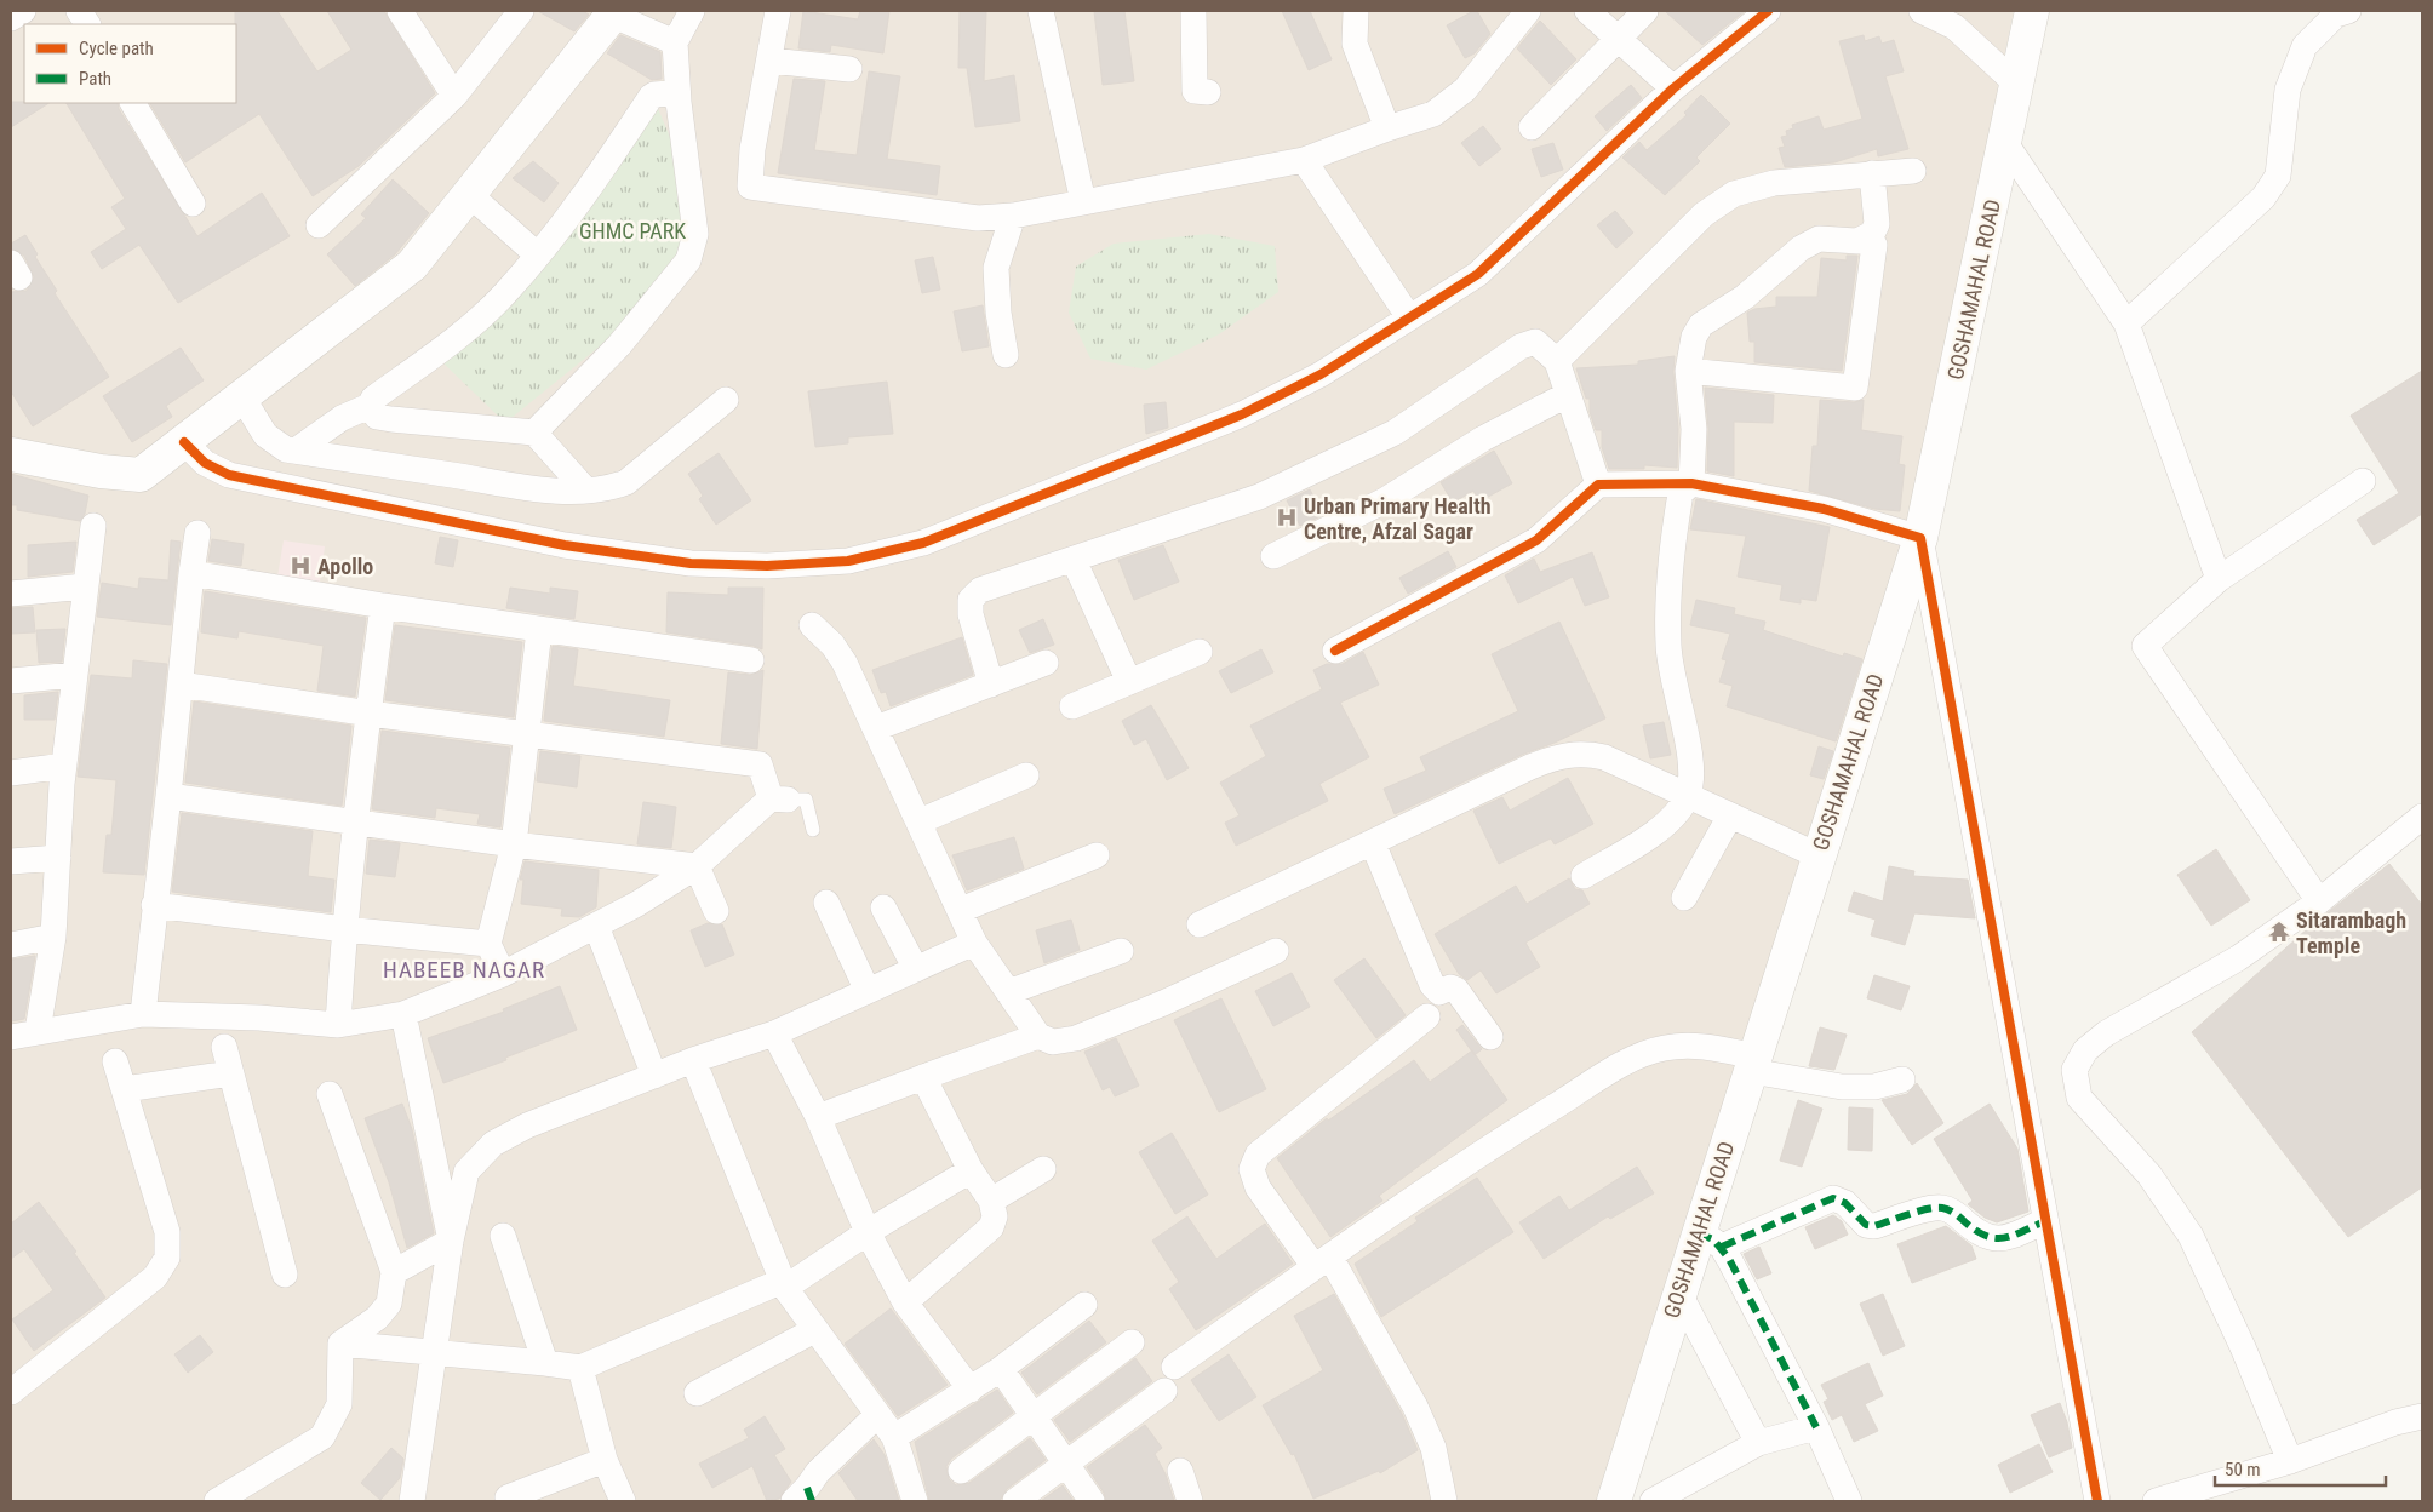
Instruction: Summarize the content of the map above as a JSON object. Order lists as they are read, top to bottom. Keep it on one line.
{"streets":{"main road":["GOSHAMAHAL ROAD"]},"districts":["HABEEB NAGAR"],"parks":["GHMC PARK"],"places":{"hospital":["Urban Primary Health Centre, Afzal Sagar","Apollo"],"temple":["Sitarambagh Temple"]},"legend":["Cycle path","Path"],"scale_bar":"50 m"}
